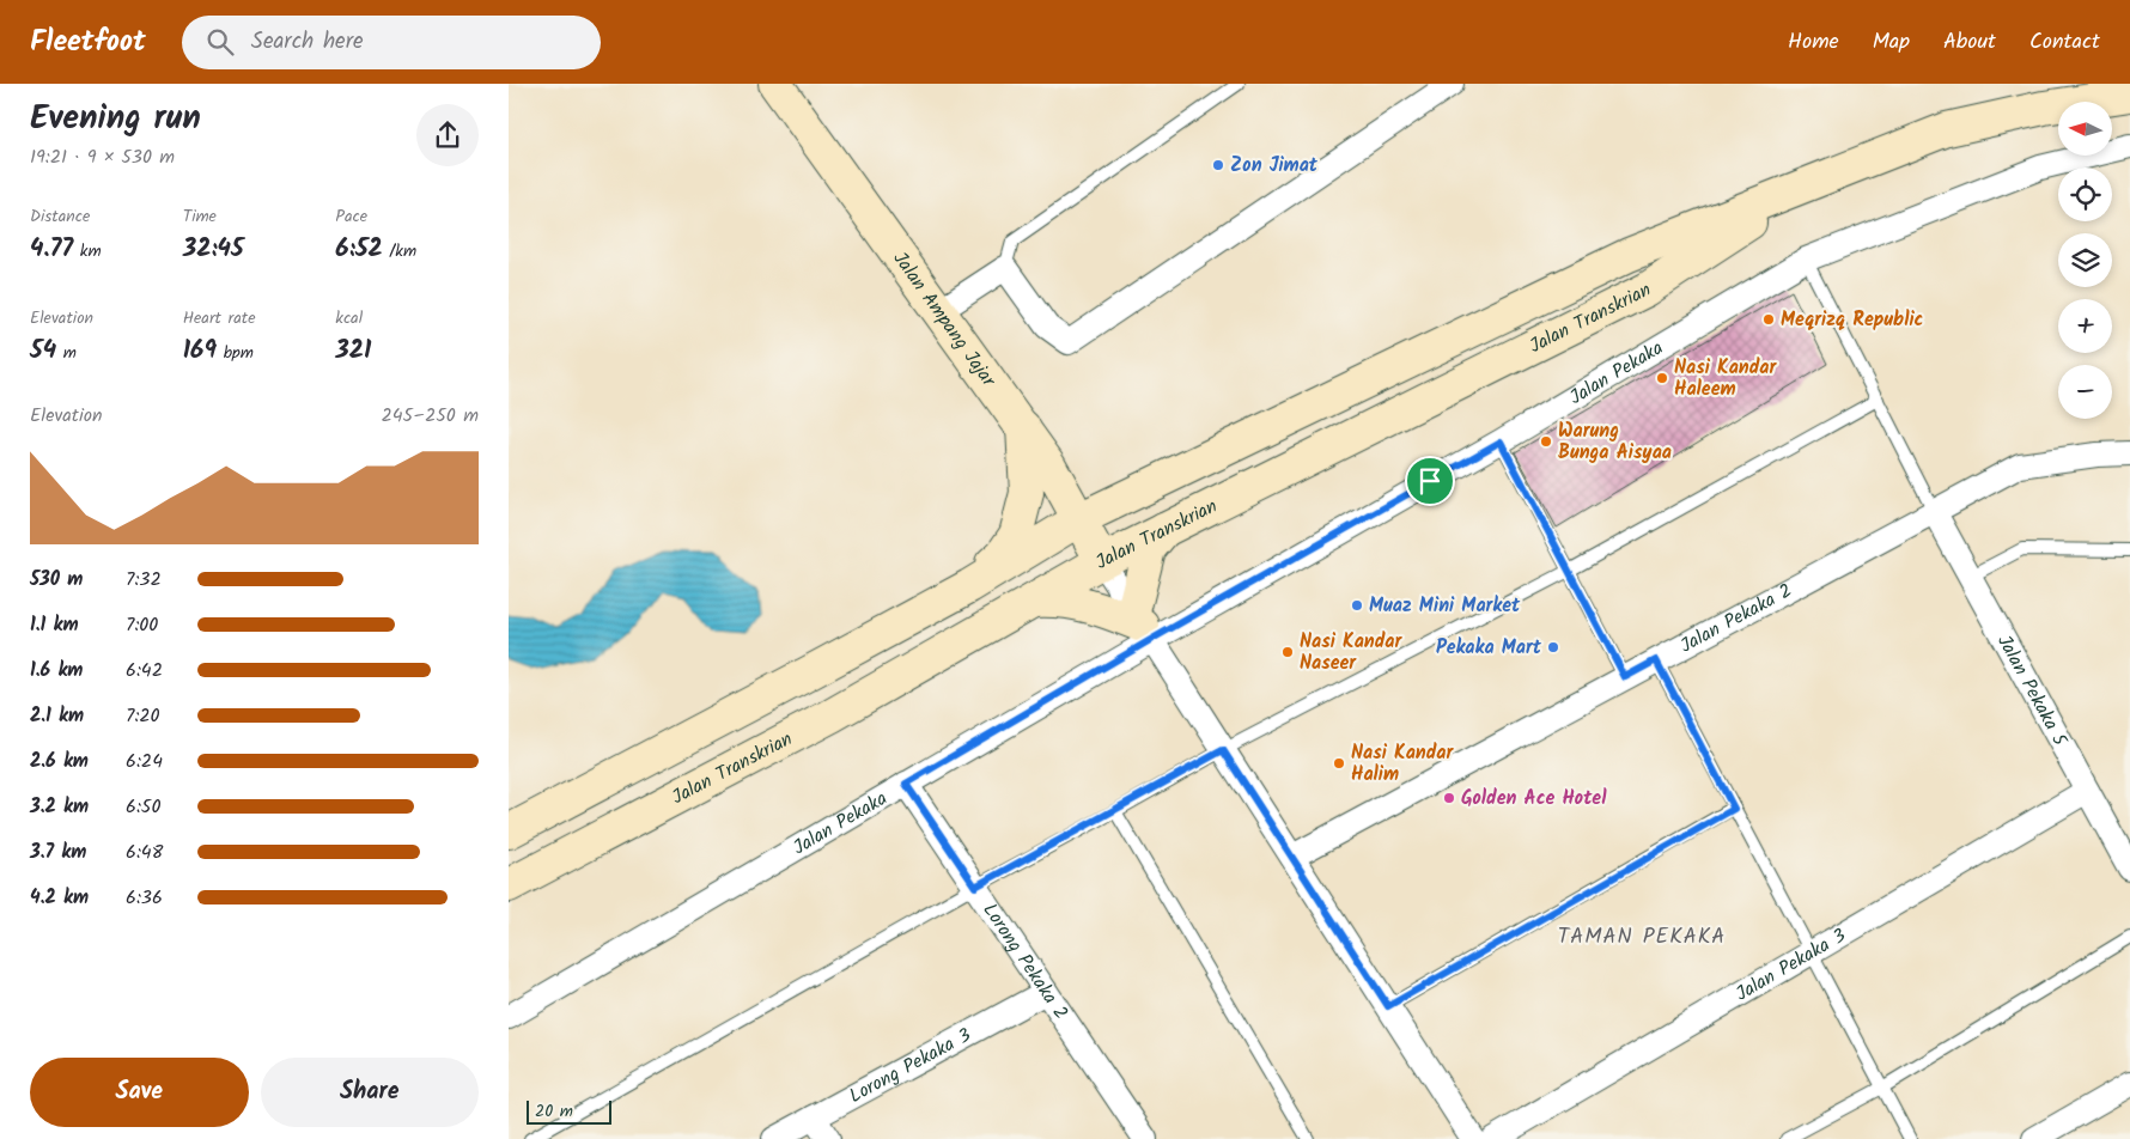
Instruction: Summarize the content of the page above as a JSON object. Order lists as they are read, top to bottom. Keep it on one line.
{"streets":{"main road":["Jalan Transkrian","Jalan Ampang Jajar"],"street":["Jalan Pekaka","Jalan Pekaka 2","Jalan Pekaka 5","Lorong Pekaka 2","Jalan Pekaka 3","Lorong Pekaka 3"]},"crossings":[["Jalan Transkrian","Jalan Ampang Jajar"],["Jalan Pekaka","Lorong Pekaka 2"],["Jalan Pekaka 2","Jalan Pekaka 5"],["Jalan Pekaka 5","Jalan Pekaka 3"],["Lorong Pekaka 2","Lorong Pekaka 3"]],"districts":["TAMAN PEKAKA"],"places":["Zon Jimat","Meqrizq Republic","Nasi Kandar Haleem","Warung Bunga Aisyaa","Muaz Mini Market","Pekaka Mart","Nasi Kandar Naseer","Nasi Kandar Halim","Golden Ace Hotel"],"scale_bar":"20 m","north":"left","page":{"header":"Fleetfoot","search":"Search here","nav":["Home","Map","About","Contact"],"heading":["Evening run","19:21 · 9 × 530 m"],"map_buttons":["+","−"],"stats":[["Distance","4.77 km"],["Time","32:45"],["Pace","6:52 /km"],["Elevation","54 m"],["Heart rate","169 bpm"],["kcal","321"]],"chart":["Elevation","245–250 m"],"list":[{"name":"530 m","note":"7:32"},{"name":"1.1 km","note":"7:00"},{"name":"1.6 km","note":"6:42"},{"name":"2.1 km","note":"7:20"},{"name":"2.6 km","note":"6:24"},{"name":"3.2 km","note":"6:50"},{"name":"3.7 km","note":"6:48"},{"name":"4.2 km","note":"6:36"}],"buttons":["Save","Share"],"scale":"20 m"}}
